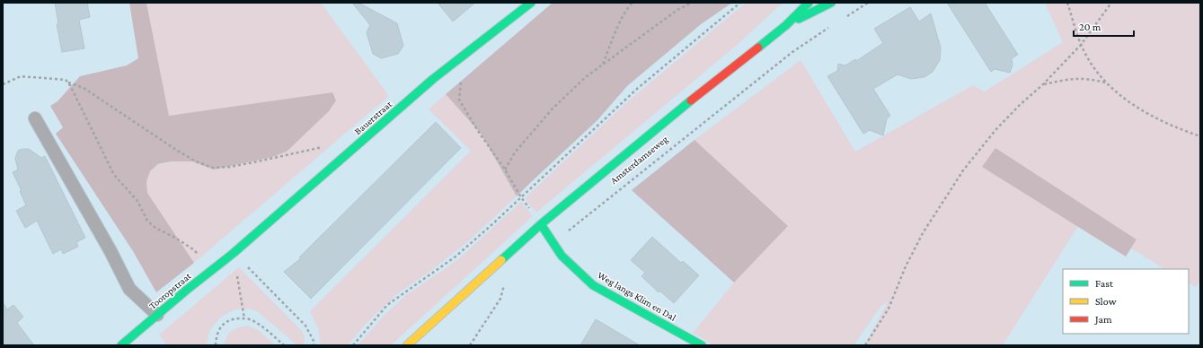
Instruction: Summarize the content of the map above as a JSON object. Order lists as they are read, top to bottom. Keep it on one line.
{"streets":{"street":["Bauerstraat","Amsterdamseweg","Tooropstraat","Weg langs Klim en Dal"]},"crossings":[["Bauerstraat","Tooropstraat"],["Amsterdamseweg","Weg langs Klim en Dal"]],"legend":["Fast","Slow","Jam"],"scale_bar":"20 m"}
